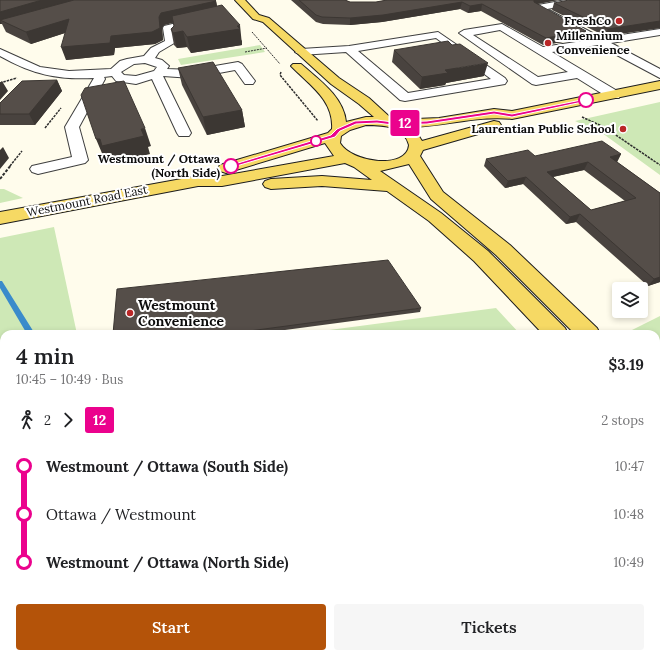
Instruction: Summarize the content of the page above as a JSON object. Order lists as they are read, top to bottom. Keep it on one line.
{"streets":{"main road":["Westmount Road East"]},"places":["FreshCo","Millennium Convenience","Laurentian Public School","Westmount / Ottawa (North Side)","Westmount Convenience"],"lines":["bus line 12"],"page":{"on_map":"12","heading":["4 min","10:45 – 10:49 · Bus","$3.19"],"legs":["2","12","2 stops"],"list":[{"name":"Westmount / Ottawa (South Side)","value":"10:47"},{"name":"Ottawa / Westmount","value":"10:48"},{"name":"Westmount / Ottawa (North Side)","value":"10:49"}],"buttons":["Start","Tickets"]}}
